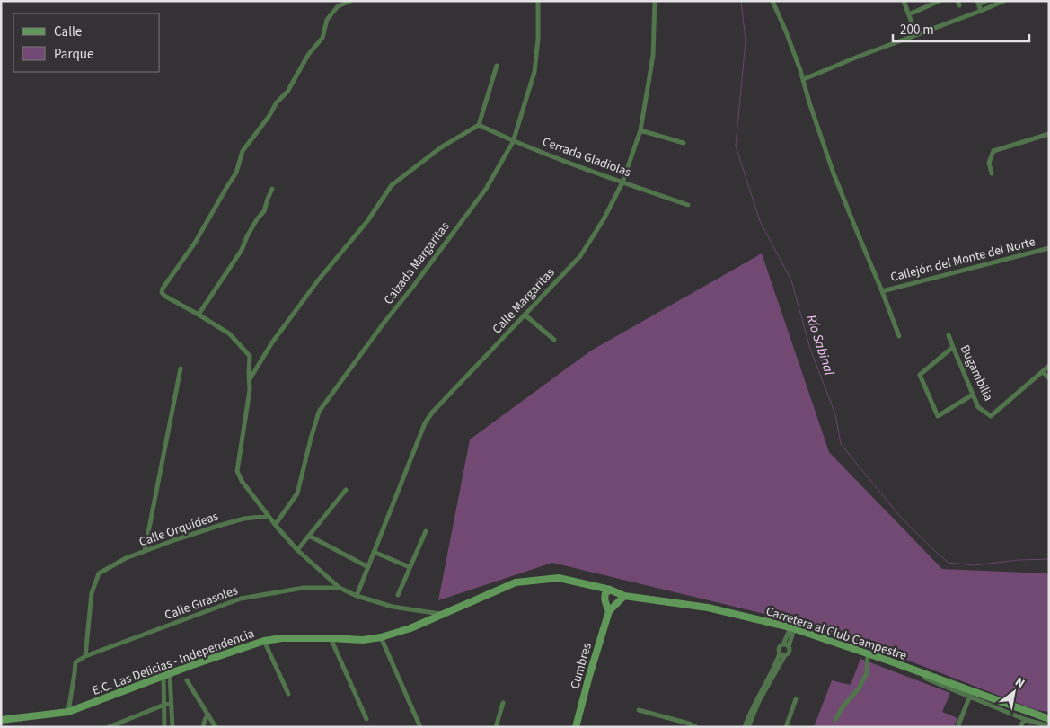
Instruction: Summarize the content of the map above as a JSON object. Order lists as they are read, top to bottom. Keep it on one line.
{"streets":{"street":["Cerrada Gladiolas","Callejón del Monte del Norte","Calzada Margaritas","Calle Margaritas","Bugambilia","Calle Orquídeas","Calle Girasoles","Carretera al Club Campestre","E.C. Las Delicias - Independencia","Cumbres"]},"crossings":[["Cerrada Gladiolas","Calzada Margaritas"],["Cerrada Gladiolas","Calle Margaritas"],["Calle Orquídeas","Calle Girasoles"],["Calle Girasoles","E.C. Las Delicias - Independencia"],["Carretera al Club Campestre","E.C. Las Delicias - Independencia"],["Carretera al Club Campestre","Cumbres"]],"water":["Río Sabinal"],"legend":["Calle","Parque"],"scale_bar":"200 m","north":"top right"}
